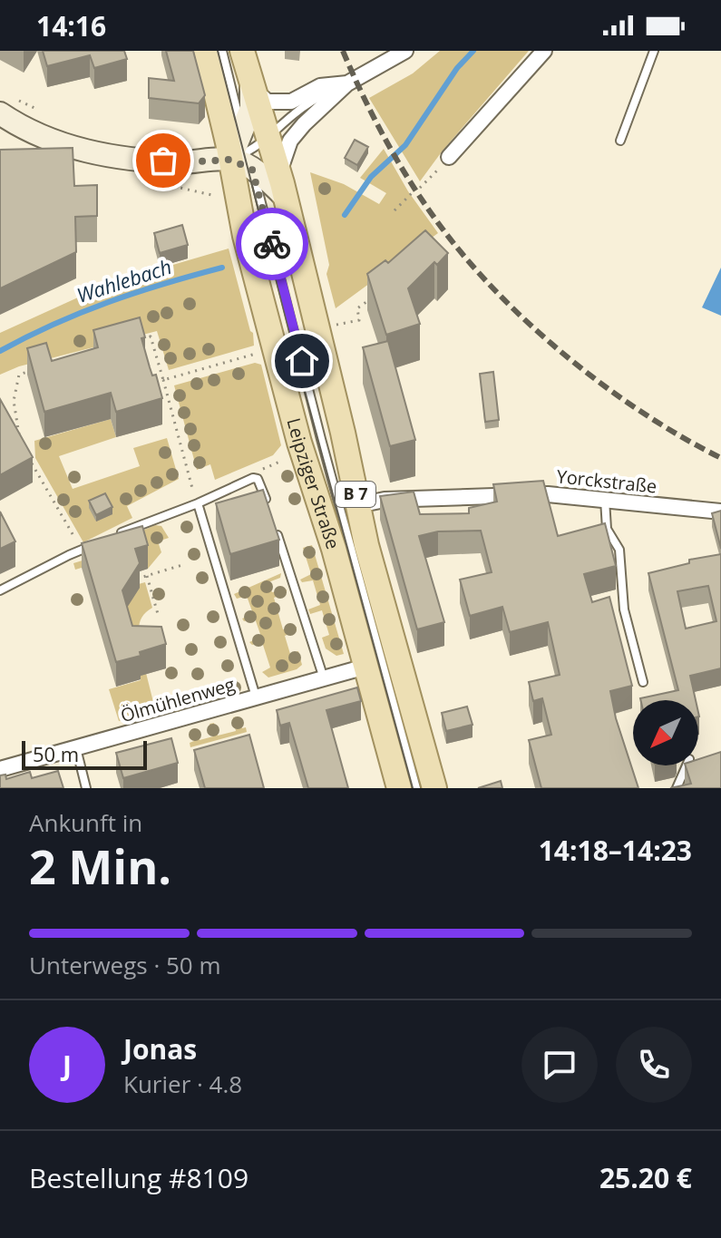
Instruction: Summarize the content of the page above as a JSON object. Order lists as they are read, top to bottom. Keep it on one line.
{"streets":{"main road":["Leipziger Straße","B 7"],"street":["Yorckstraße","Ölmühlenweg"]},"crossings":[["Yorckstraße","Leipziger Straße"],["Leipziger Straße","Ölmühlenweg"]],"water":["Wahlebach"],"scale_bar":"50 m","north":"bottom left","page":{"status":"14:16","scale":"50 m","heading":["2 Min.","Ankunft in","14:18–14:23"],"panel":["Jonas","Kurier · 4.8","Bestellung #8109","25.20 €"],"bar":"Unterwegs · 50 m","round":"J"}}
